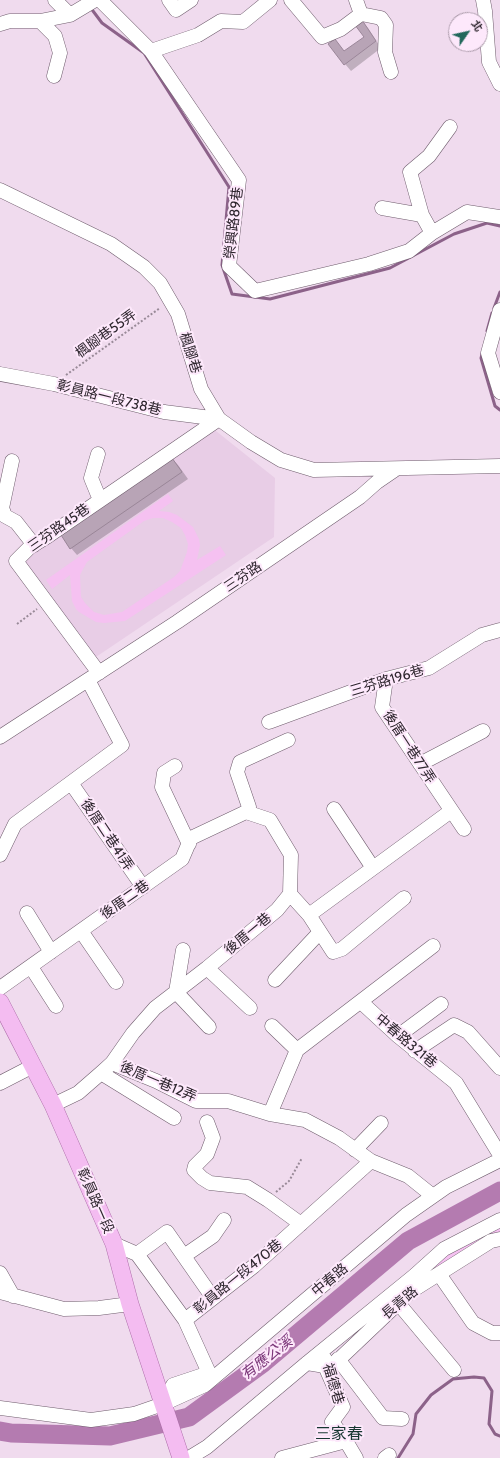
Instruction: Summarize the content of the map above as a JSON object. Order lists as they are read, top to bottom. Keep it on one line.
{"streets":{"main road":["彰員路一段"],"street":["榮興路89巷","楓腳巷","彰員路一段738巷","三芬路45巷","三芬路","三芬路196巷","後厝一巷77弄","後厝二巷41弄","後厝二巷","後厝一巷","中春路321巷","後厝一巷12弄","彰員路一段470巷","中春路","長青路","福德巷"],"path":["楓腳巷55弄"]},"crossings":[["楓腳巷55弄","楓腳巷"],["楓腳巷55弄","彰員路一段738巷"],["楓腳巷","彰員路一段738巷"],["楓腳巷","三芬路45巷"],["楓腳巷","三芬路"],["彰員路一段738巷","三芬路45巷"],["三芬路45巷","三芬路"],["三芬路45巷","後厝二巷41弄"],["三芬路196巷","後厝一巷77弄"],["後厝二巷41弄","後厝二巷"],["後厝一巷","後厝一巷12弄"],["後厝一巷","彰員路一段"],["後厝一巷12弄","彰員路一段470巷"],["後厝一巷12弄","中春路"],["彰員路一段","中春路"],["長青路","福德巷"]],"districts":["三家春"],"water":["有應公溪"],"north":"top right"}
